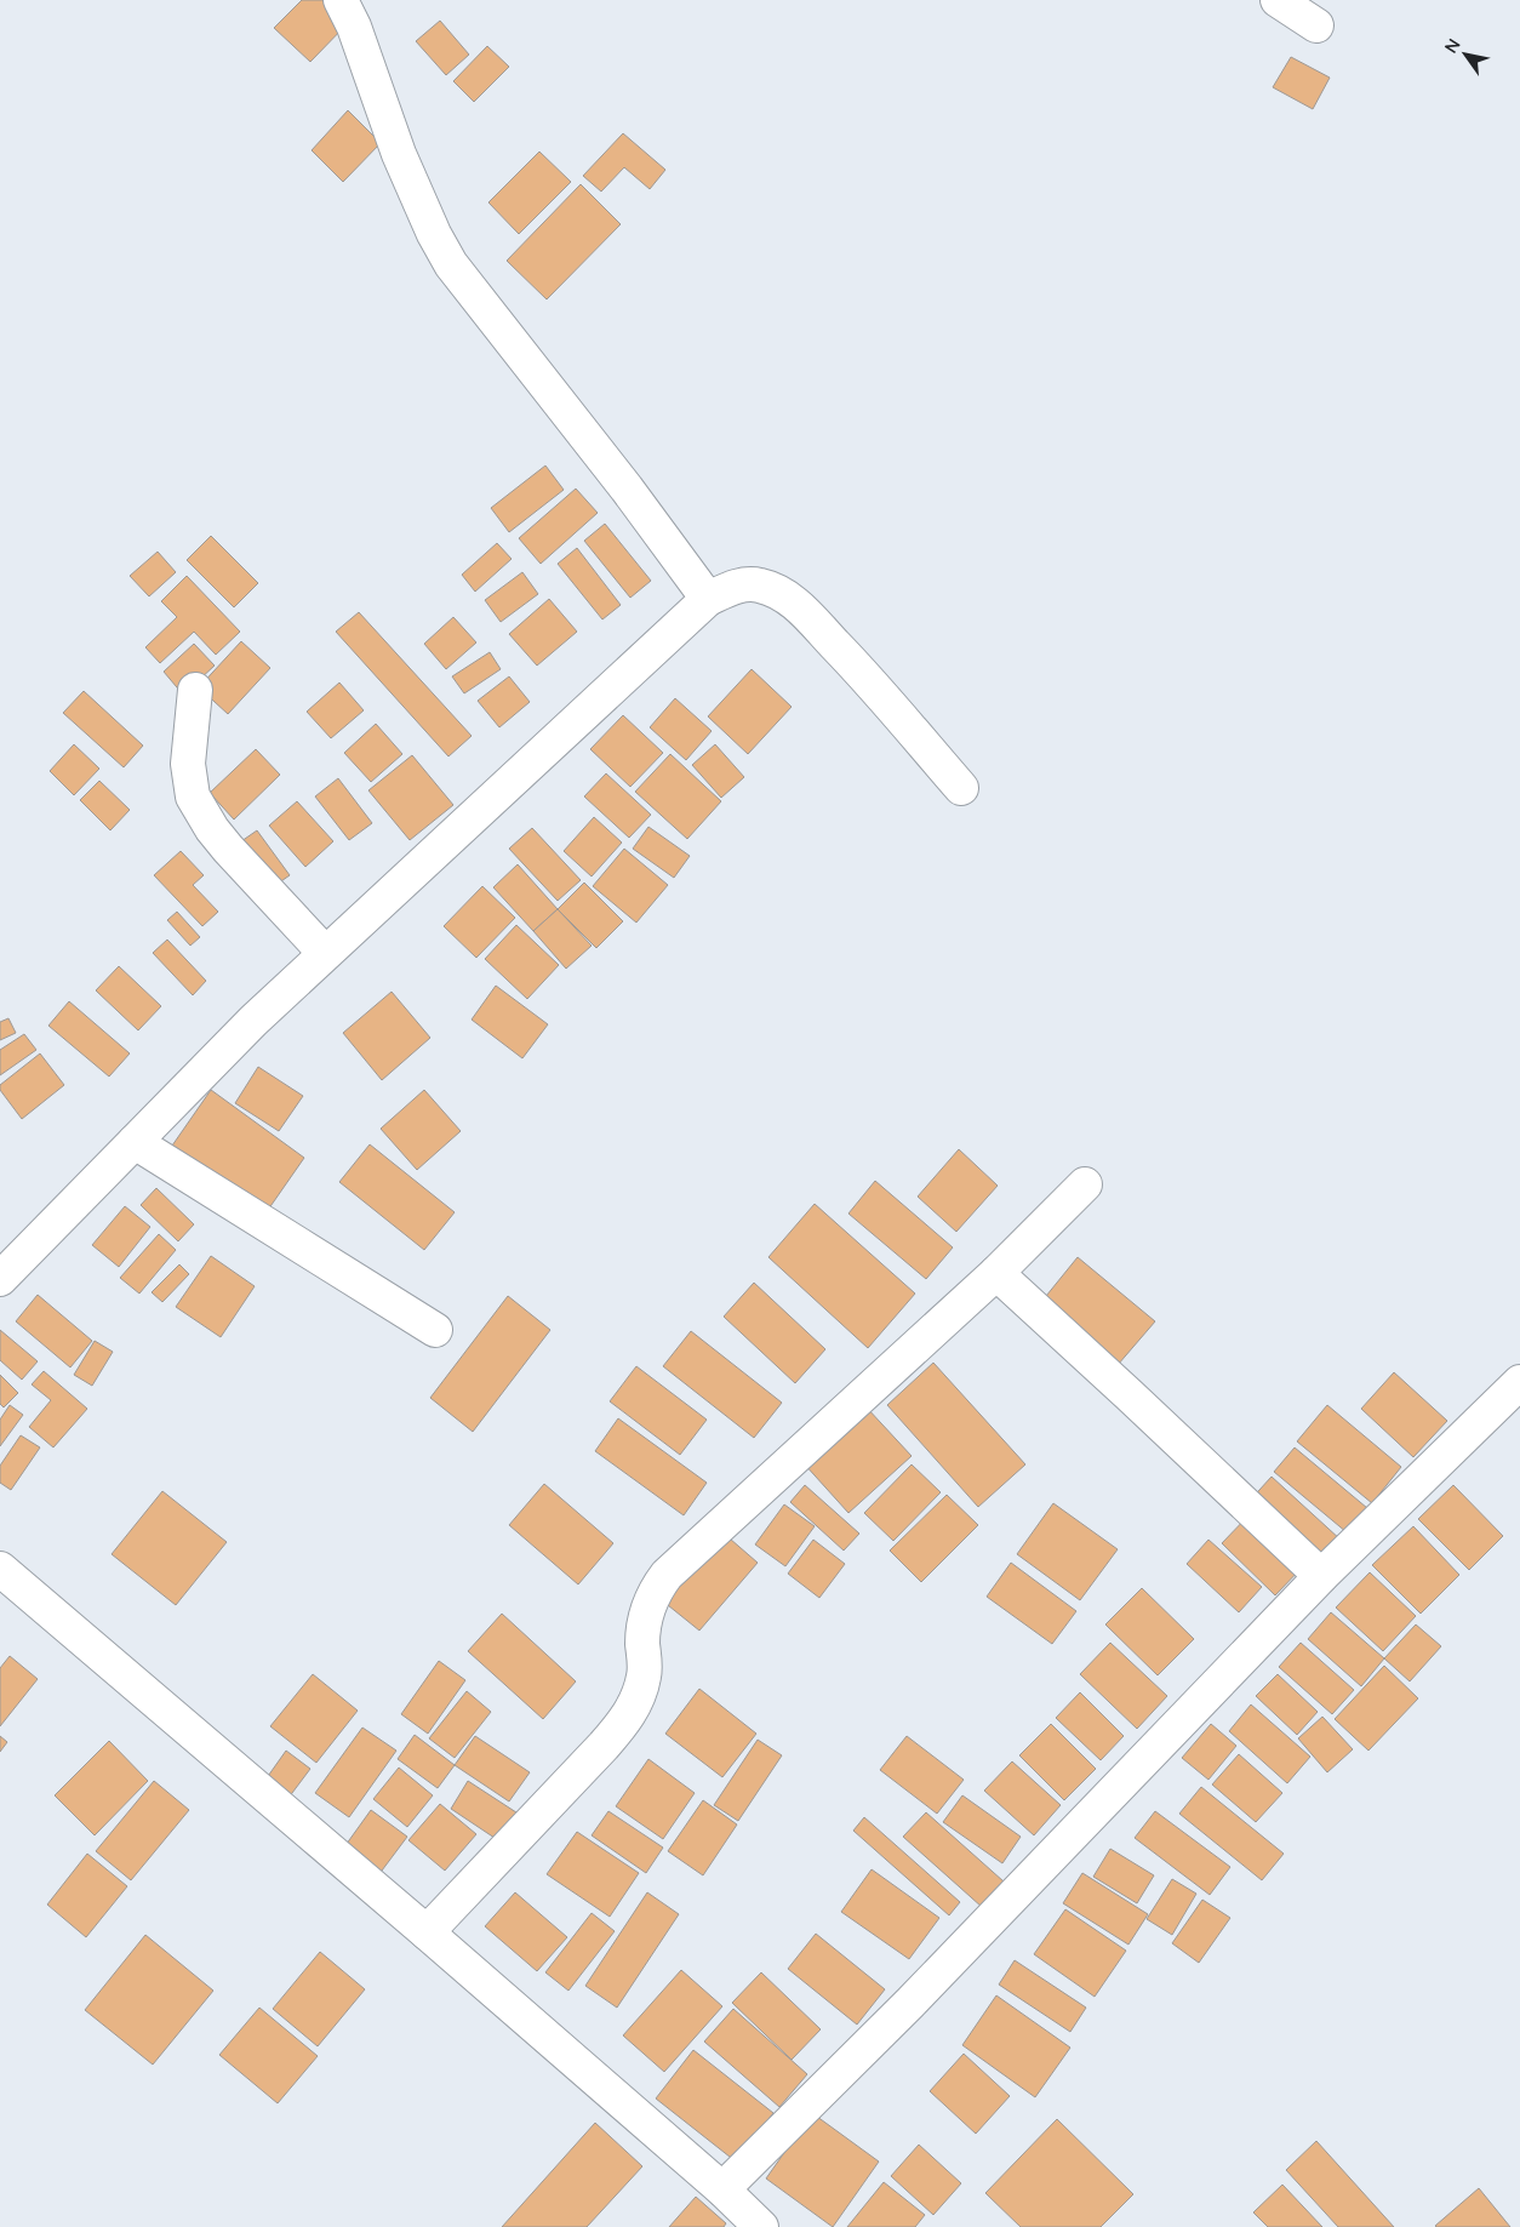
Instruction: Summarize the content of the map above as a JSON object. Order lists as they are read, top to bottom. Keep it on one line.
{"north":"top left"}
